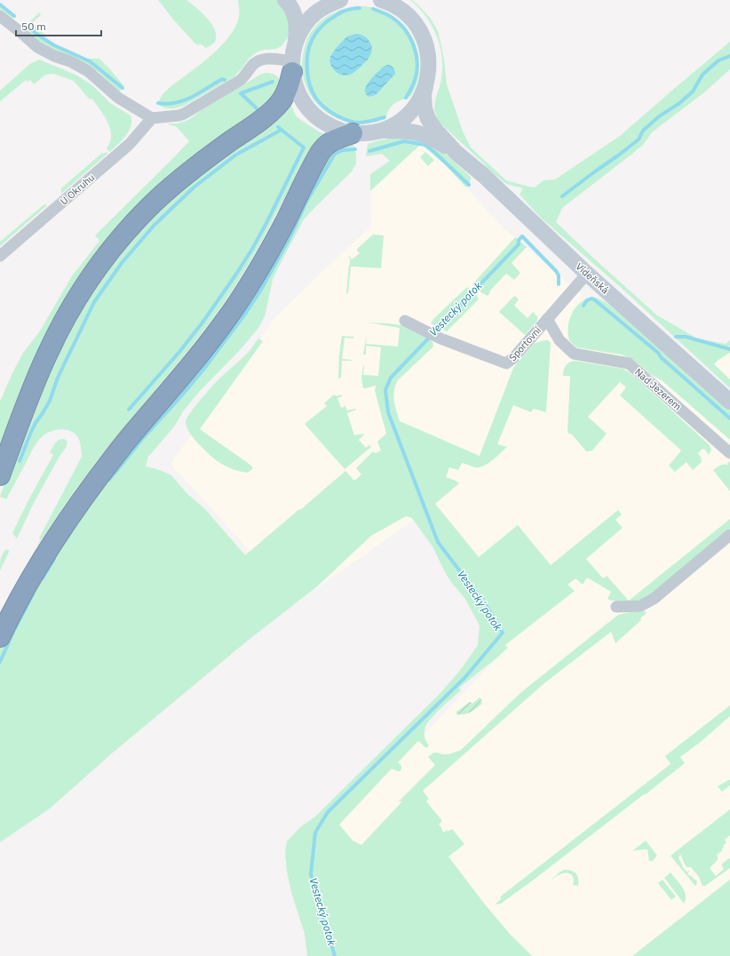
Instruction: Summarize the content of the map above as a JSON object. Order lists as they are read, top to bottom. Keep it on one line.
{"streets":{"main road":["Vídeňská"],"street":["U Okruhu","Sportovní","Nad Jezerem"]},"crossings":[["Vídeňská","Sportovní"],["Sportovní","Nad Jezerem"]],"water":["Vestecký potok"],"scale_bar":"50 m"}
